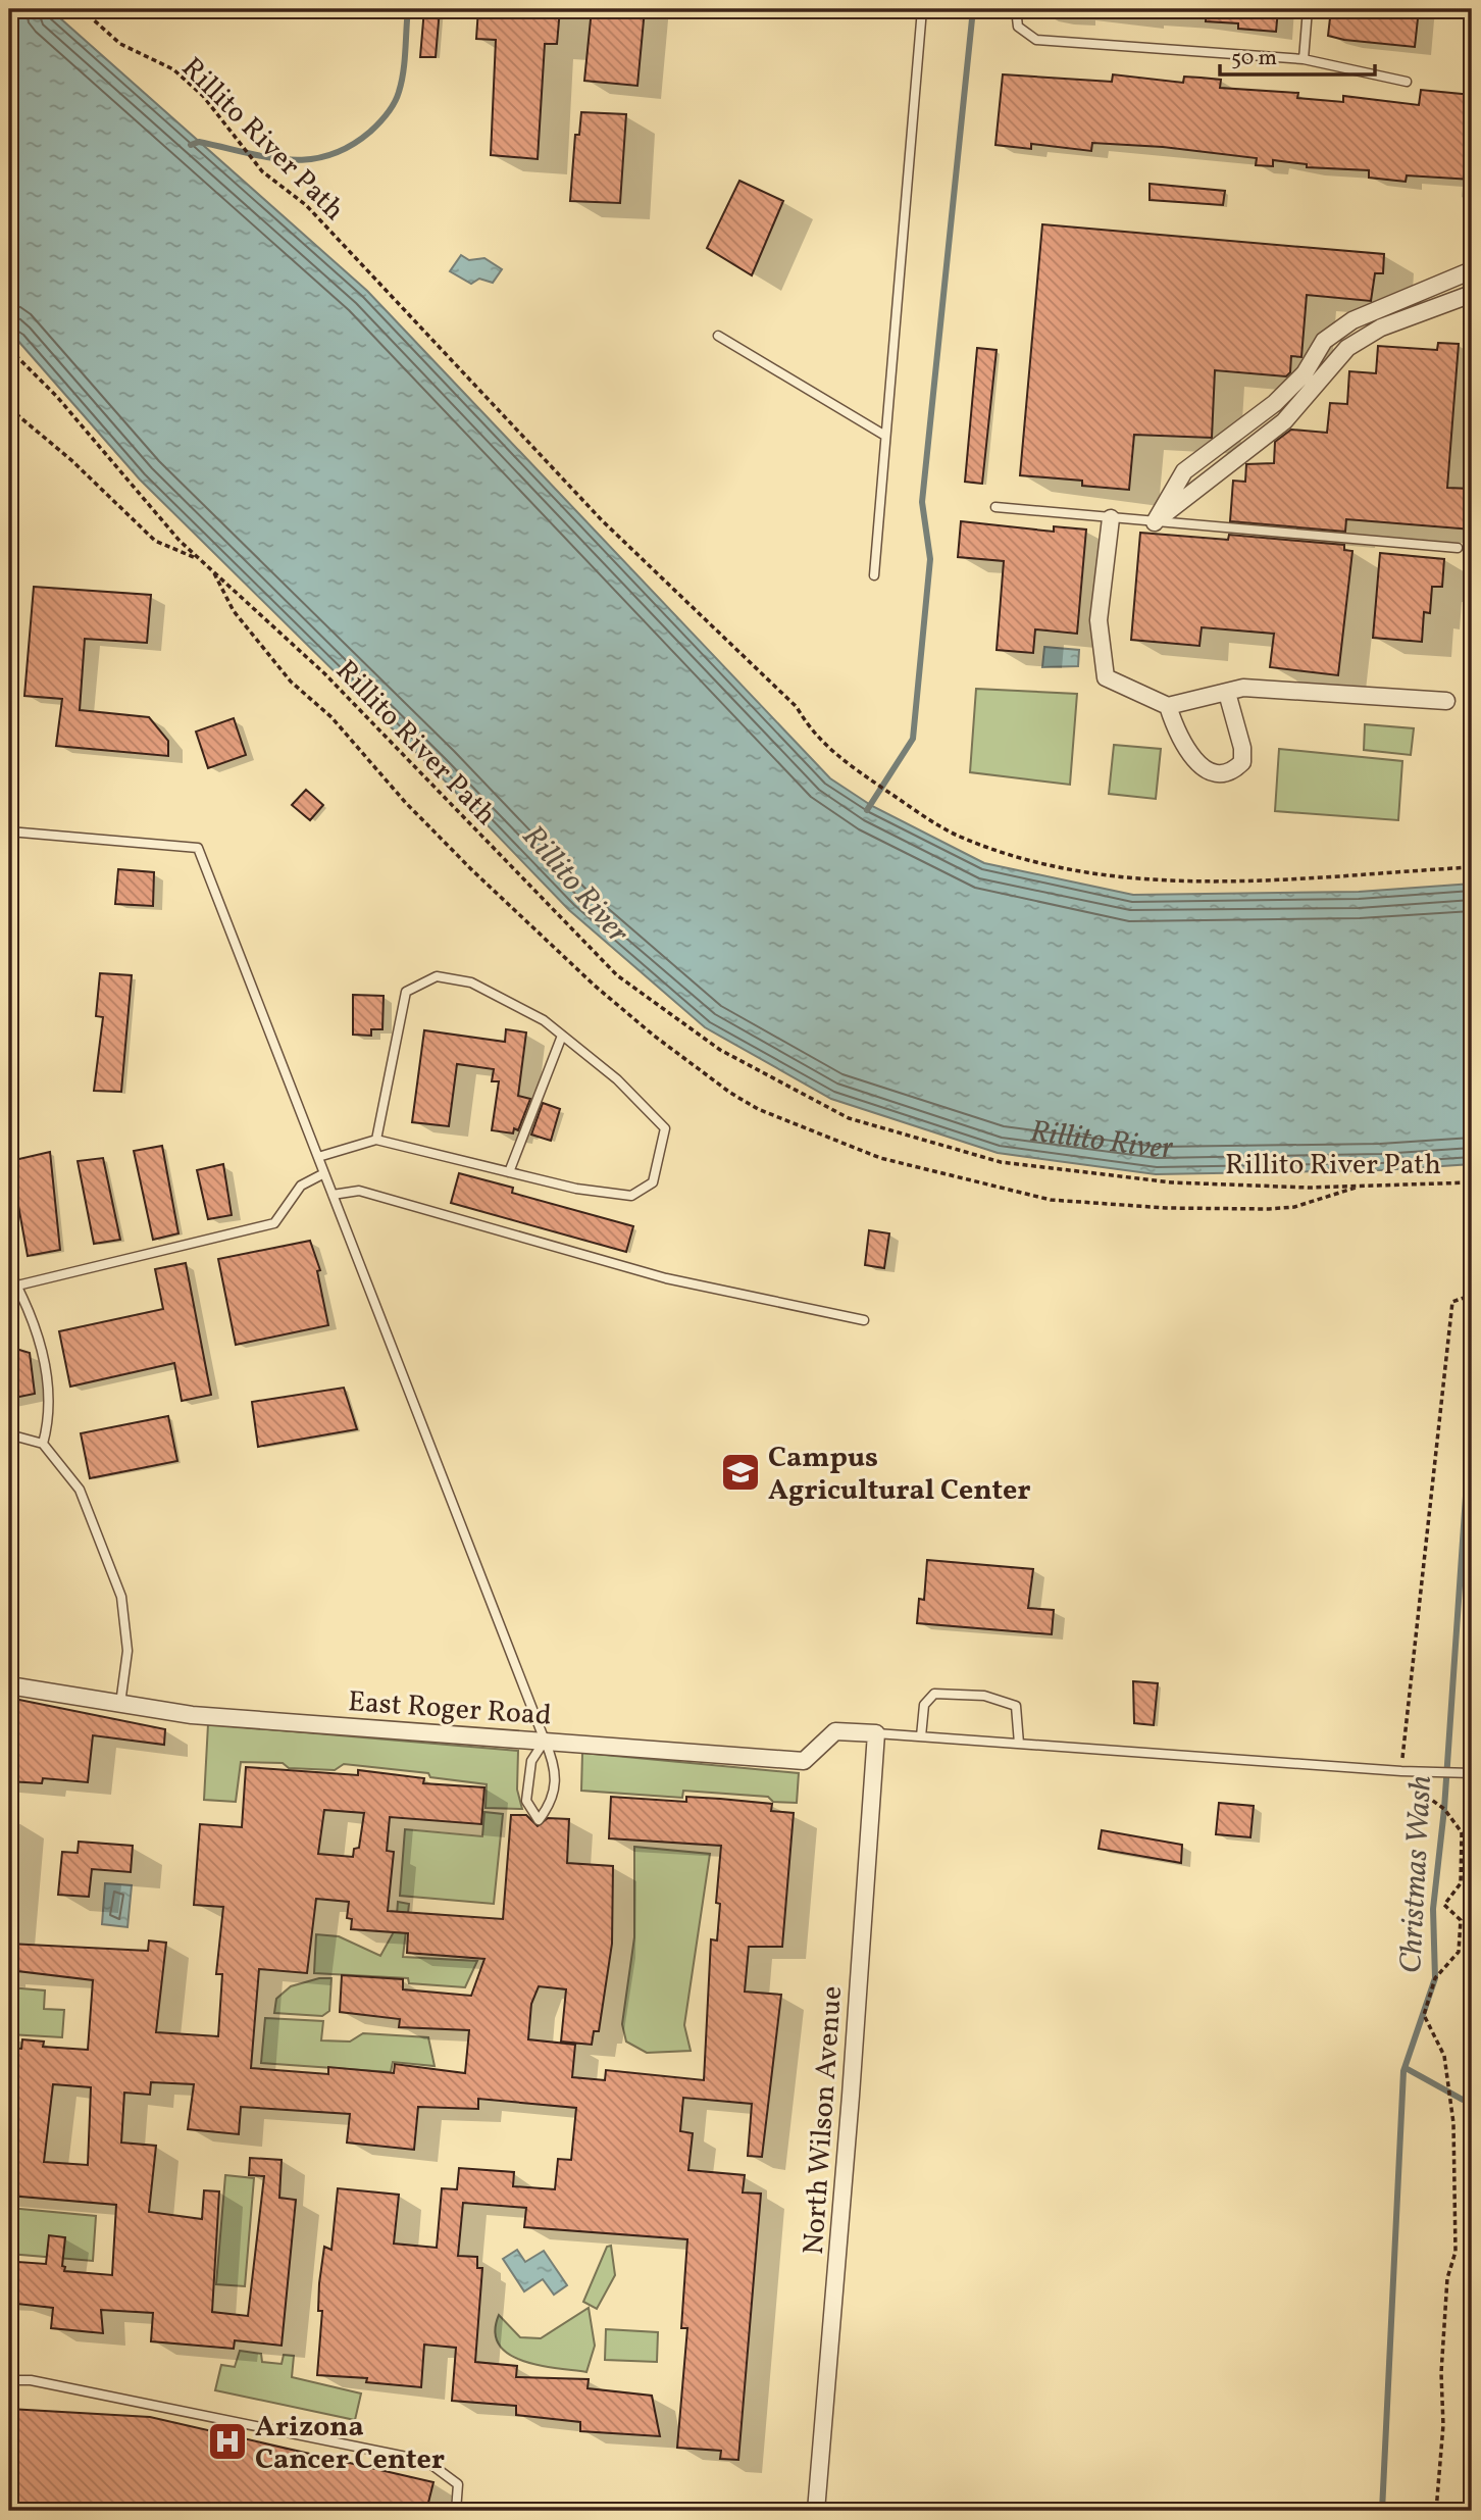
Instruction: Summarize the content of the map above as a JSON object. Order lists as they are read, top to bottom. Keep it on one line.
{"streets":{"street":["East Roger Road","North Wilson Avenue"],"path":["Rillito River Path"]},"crossings":[["East Roger Road","North Wilson Avenue"]],"water":["Rillito River","Christmas Wash"],"places":{"school or university":["Campus Agricultural Center"],"hospital":["Arizona Cancer Center"]},"scale_bar":"50 m"}
